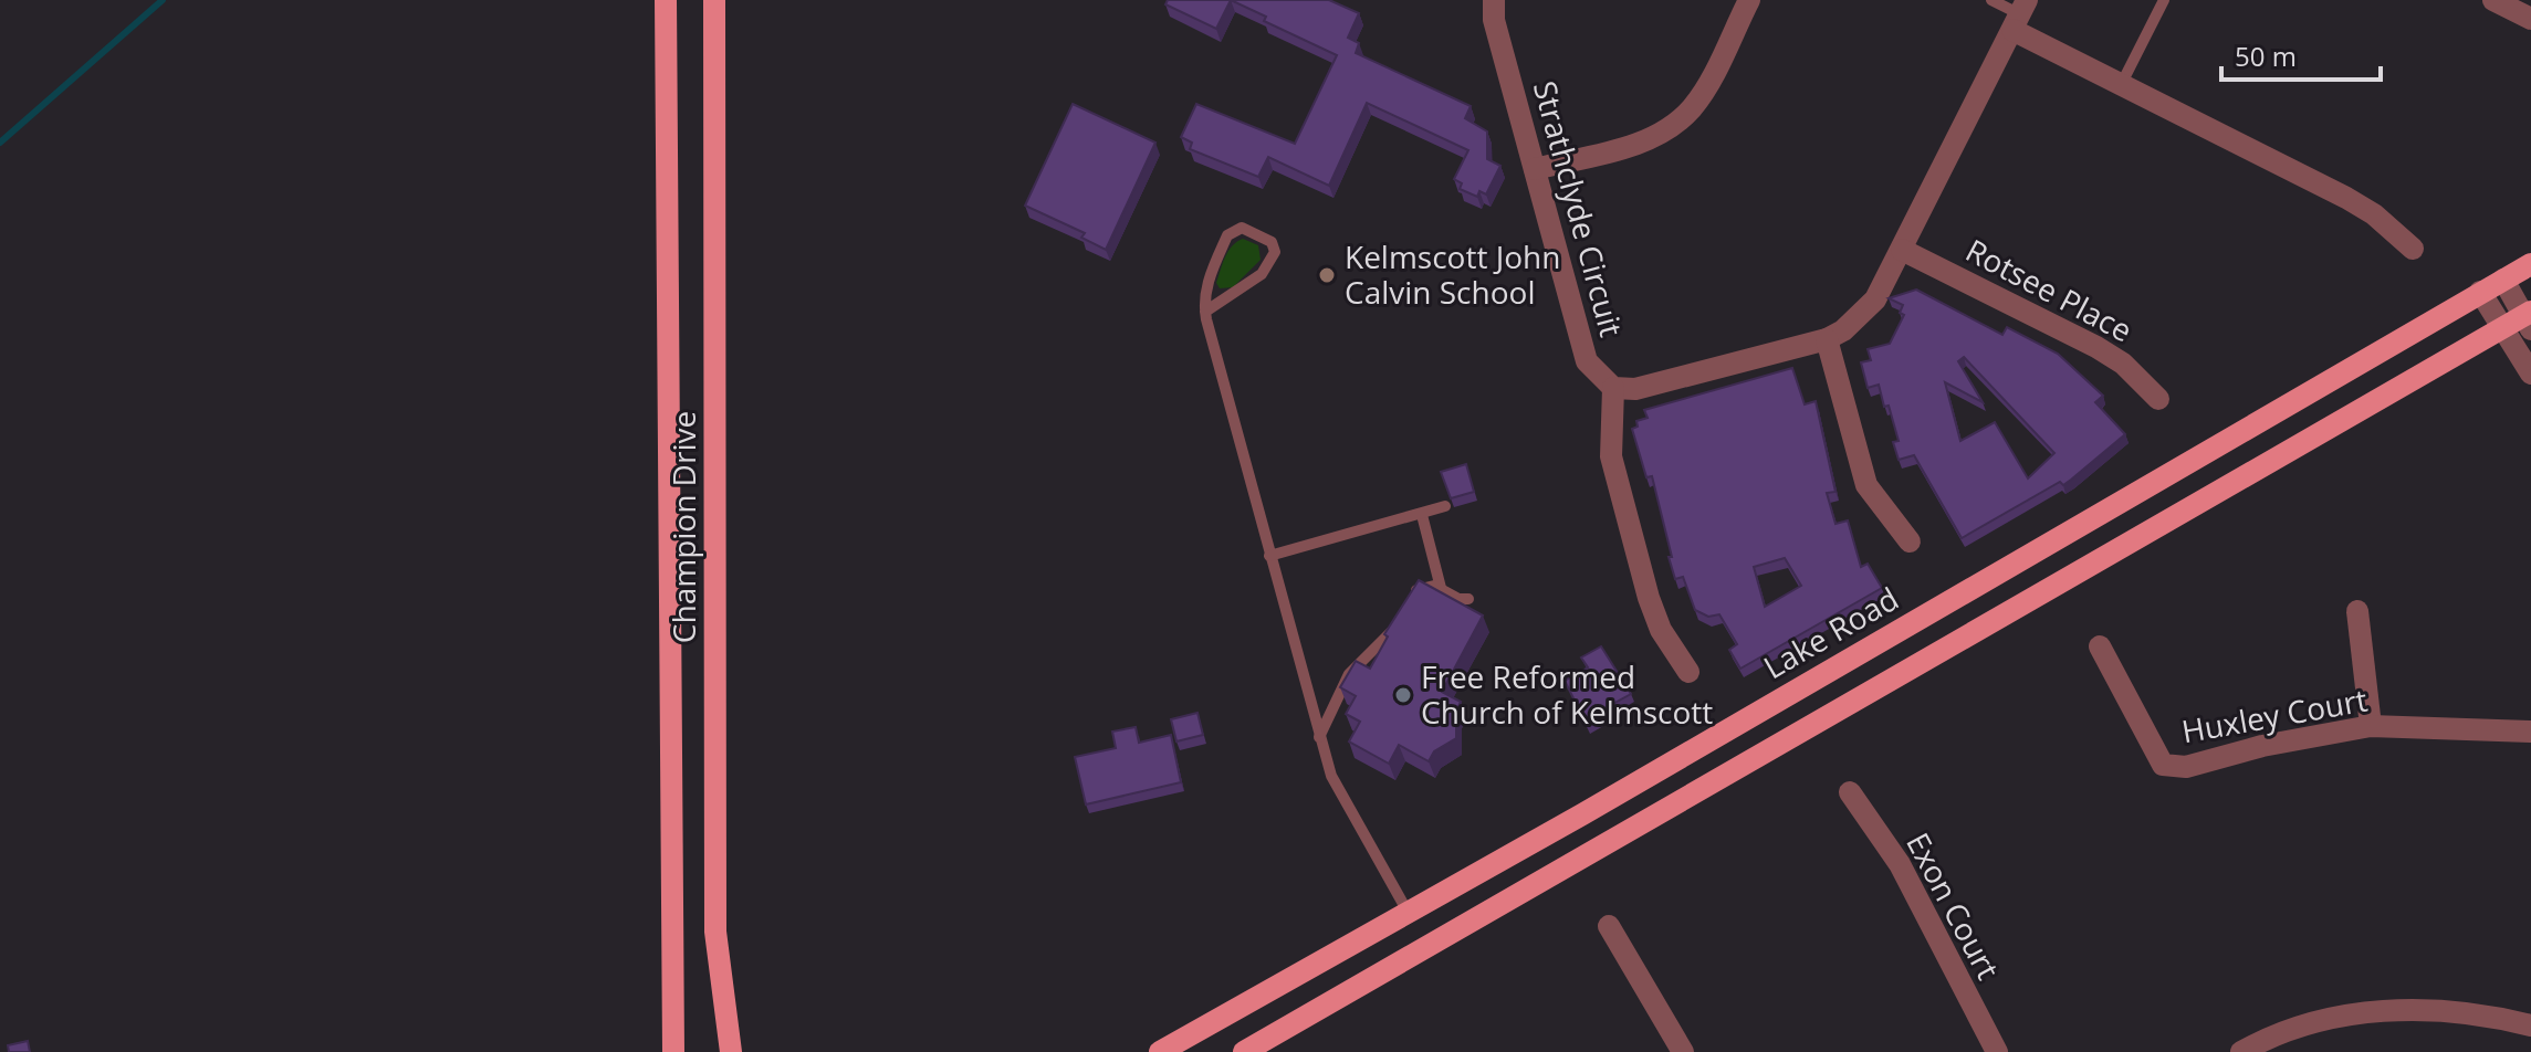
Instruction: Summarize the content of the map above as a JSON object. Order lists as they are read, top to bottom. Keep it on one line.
{"streets":{"main road":["Champion Drive","Lake Road"],"street":["Strathclyde Circuit","Rotsee Place","Huxley Court","Exon Court"]},"places":["Kelmscott John Calvin School","Free Reformed Church of Kelmscott"],"scale_bar":"50 m"}
